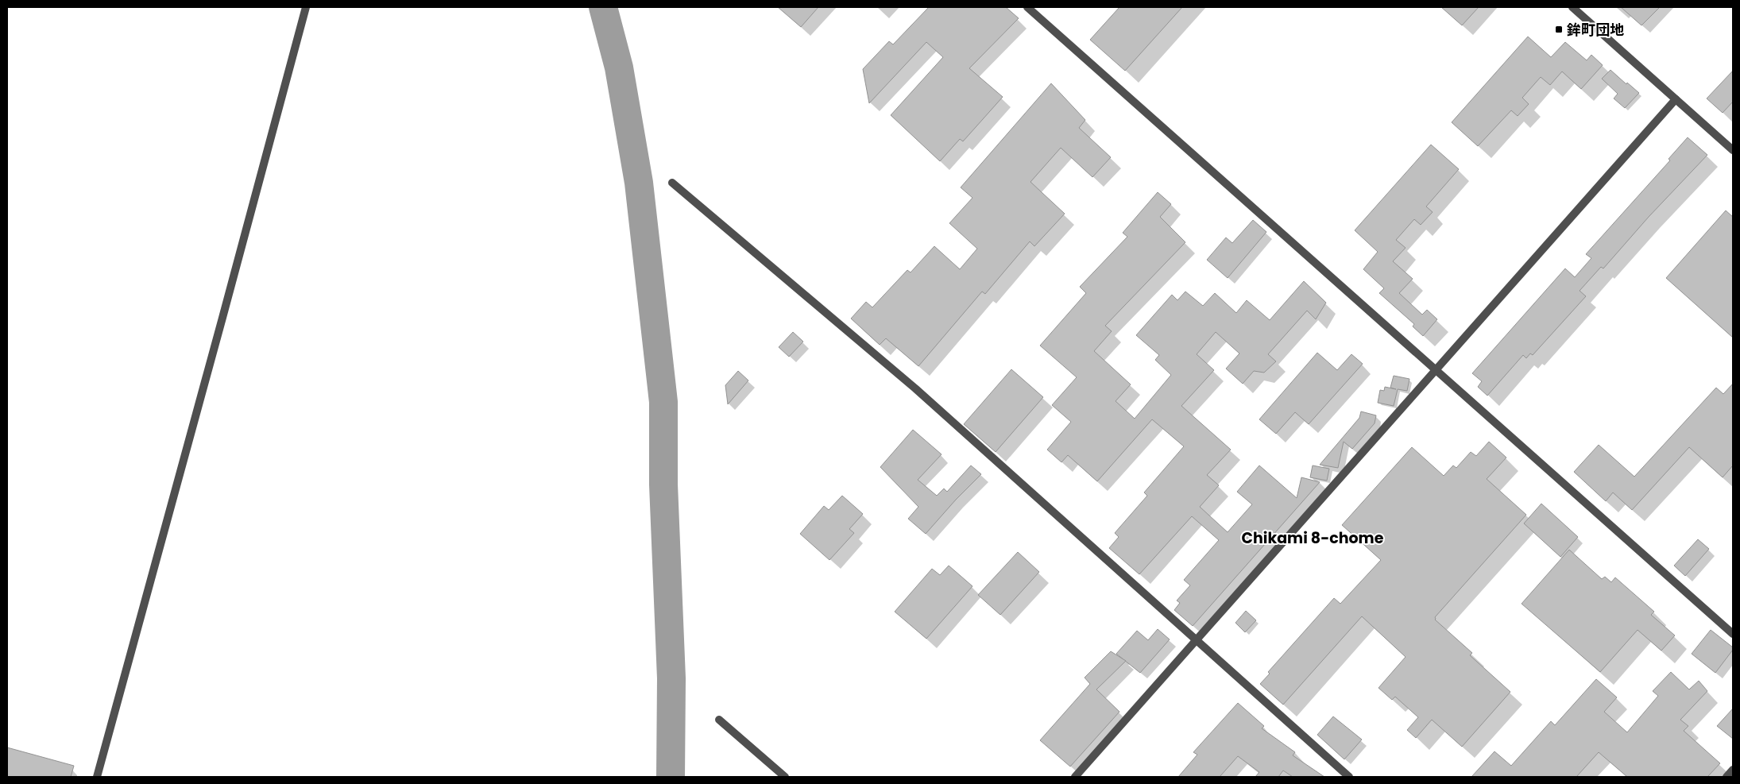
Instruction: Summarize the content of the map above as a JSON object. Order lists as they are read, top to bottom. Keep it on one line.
{"districts":["Chikami 8-chome"],"places":{"transit":["鉾町団地"]}}
